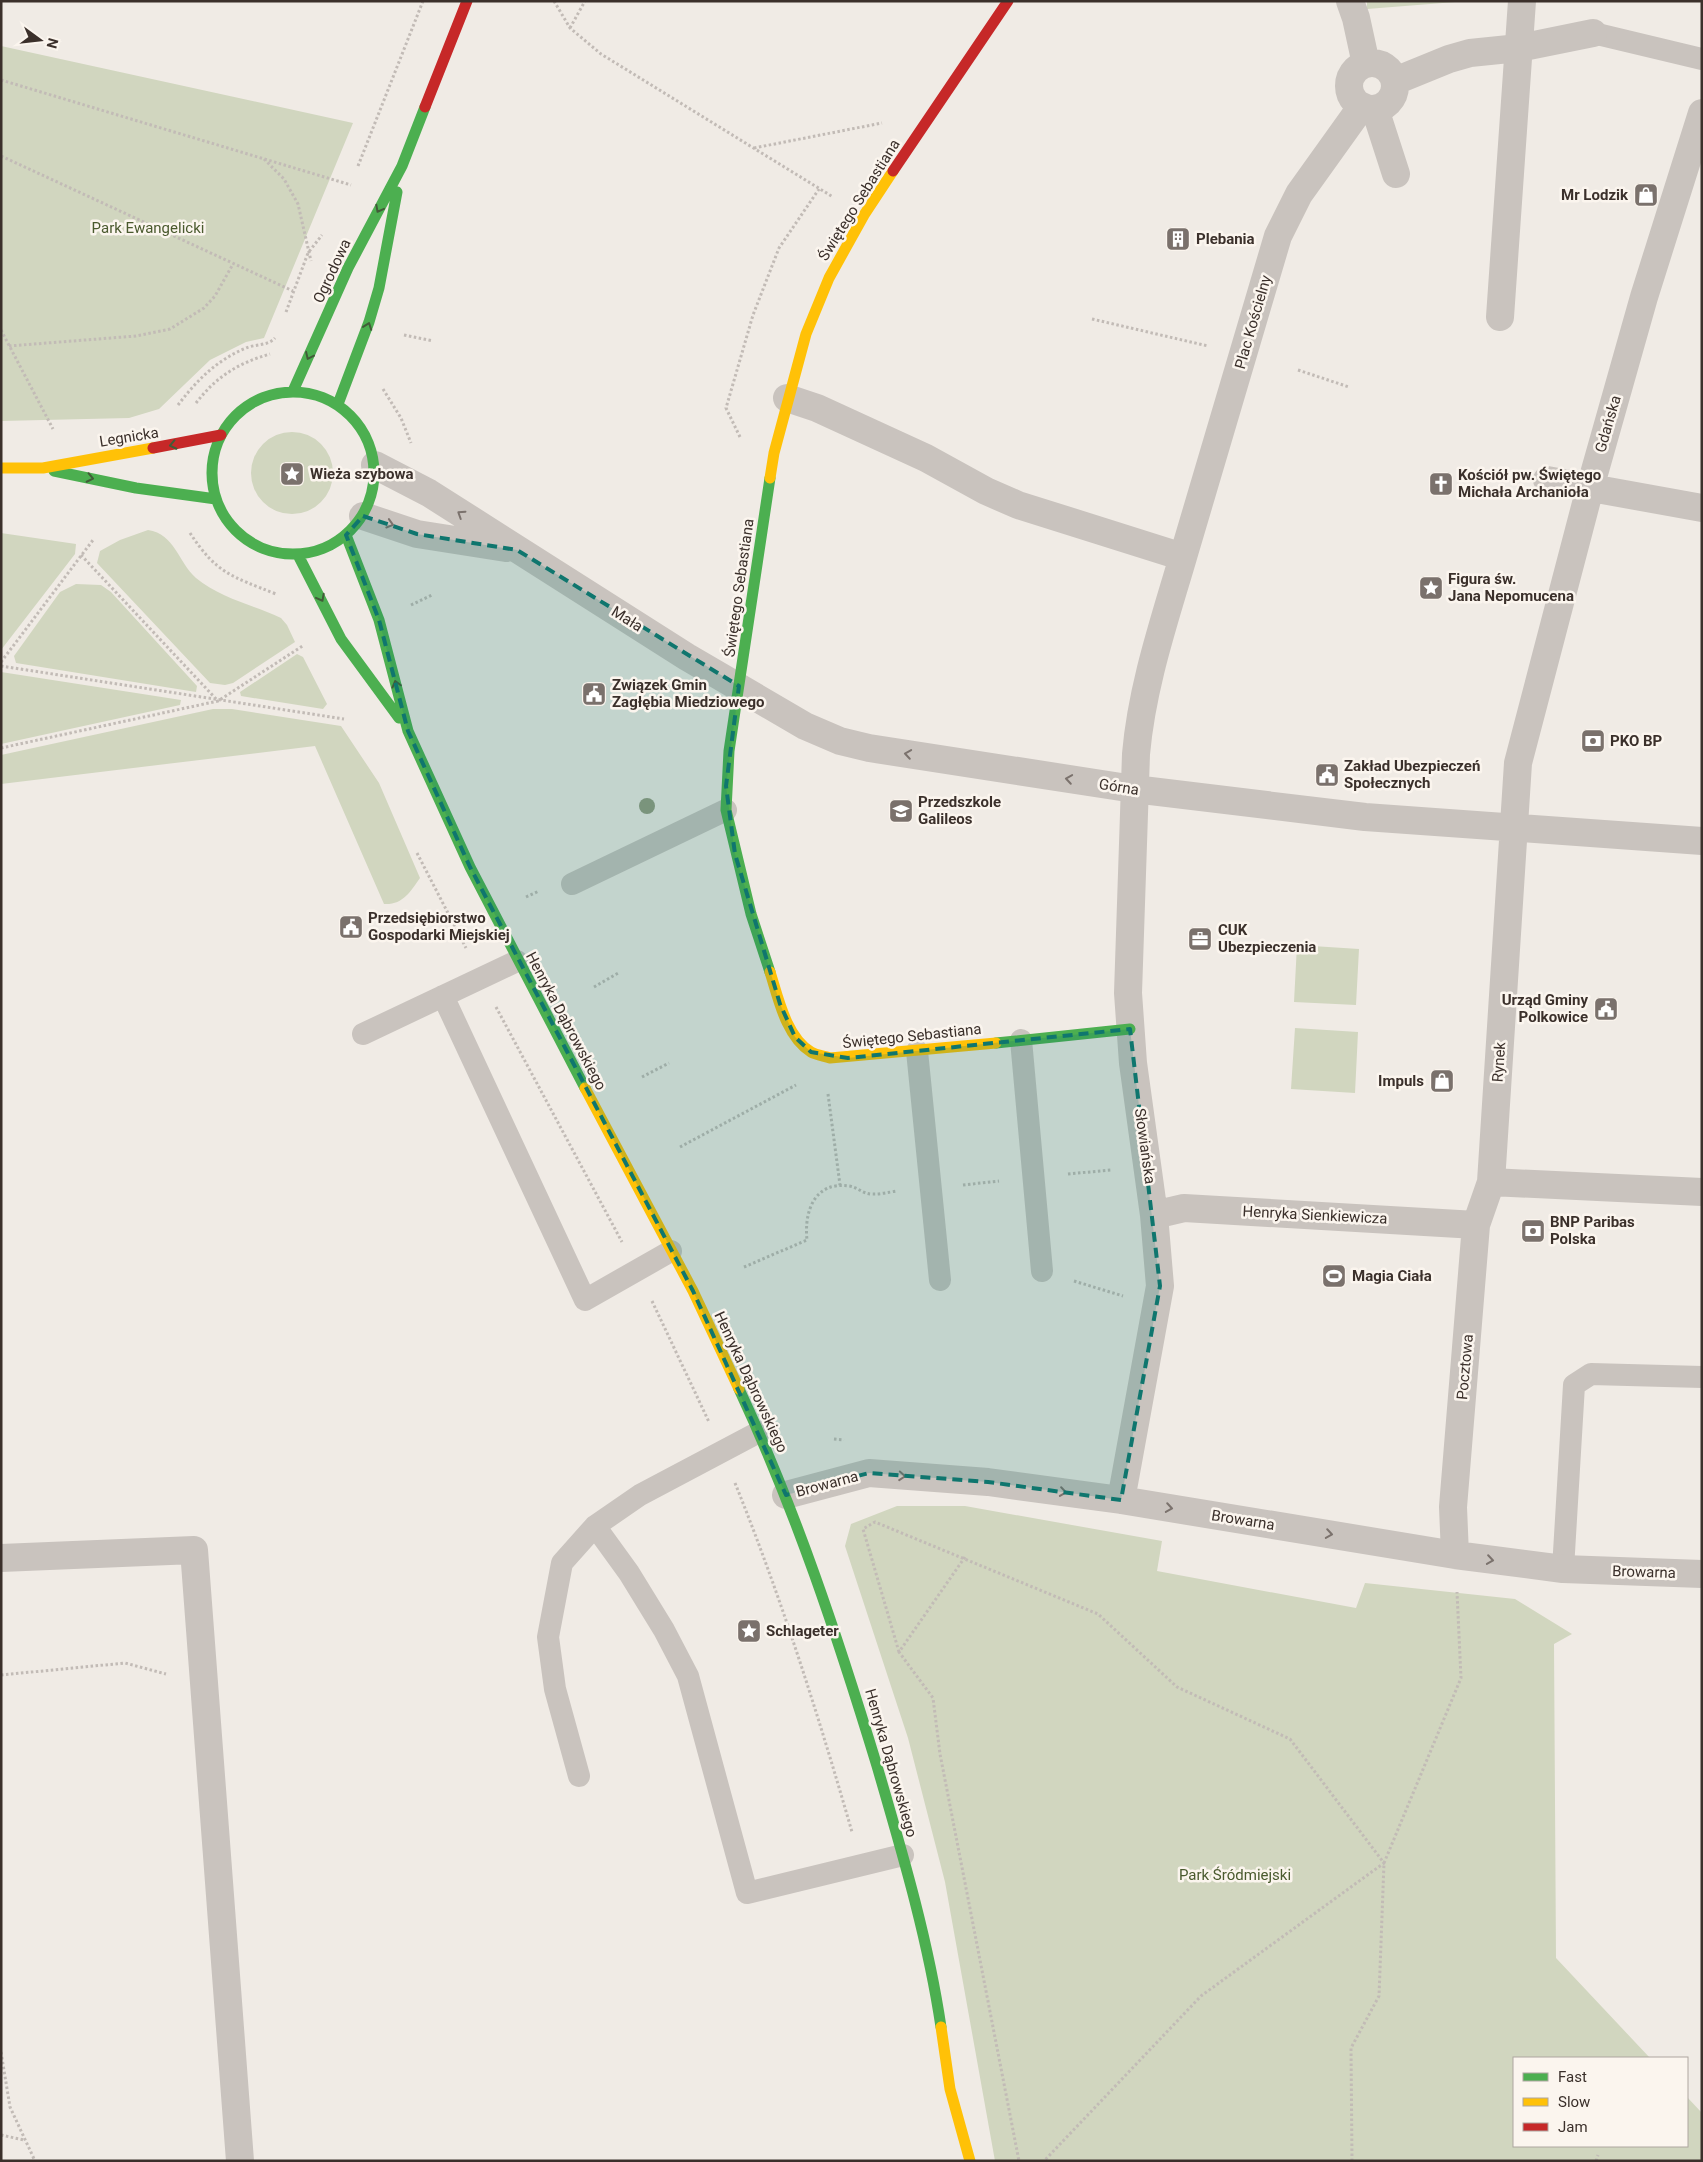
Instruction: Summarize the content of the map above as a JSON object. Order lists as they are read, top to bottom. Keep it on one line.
{"streets":{"street":["Świętego Sebastiana","Ogrodowa","Plac Kościelny","Gdańska","Legnicka","Mała","Górna","Henryka Dąbrowskiego","Rynek","Słowiańska","Henryka Sienkiewicza","Pocztowa","Browarna"]},"crossings":[["Świętego Sebastiana","Mała"],["Świętego Sebastiana","Górna"],["Świętego Sebastiana","Słowiańska"],["Ogrodowa","Legnicka"],["Ogrodowa","Mała"],["Ogrodowa","Henryka Dąbrowskiego"],["Plac Kościelny","Górna"],["Plac Kościelny","Słowiańska"],["Gdańska","Górna"],["Gdańska","Rynek"],["Legnicka","Mała"],["Legnicka","Henryka Dąbrowskiego"],["Mała","Górna"],["Mała","Henryka Dąbrowskiego"],["Górna","Rynek"],["Górna","Słowiańska"],["Henryka Dąbrowskiego","Browarna"],["Rynek","Pocztowa"],["Słowiańska","Henryka Sienkiewicza"],["Słowiańska","Browarna"],["Henryka Sienkiewicza","Pocztowa"],["Pocztowa","Browarna"]],"one_way":["Górna","Browarna"],"parks":["Park Ewangelicki","Park Śródmiejski"],"places":{"shop":["Mr Lodzik","Impuls"],"building":["Plebania"],"place":["Wieża szybowa","Figura św. Jana Nepomucena","Schlageter"],"church":["Kościół pw. Świętego Michała Archanioła"],"public building":["Związek Gmin Zagłębia Miedziowego","Zakład Ubezpieczeń Społecznych","Przedsiębiorstwo Gospodarki Miejskiej","Urząd Gminy Polkowice"],"bank":["PKO BP","BNP Paribas Polska"],"school or university":["Przedszkole Galileos"],"office":["CUK Ubezpieczenia"],"sports":["Magia Ciała"]},"legend":["Fast","Slow","Jam"],"north":"right"}
